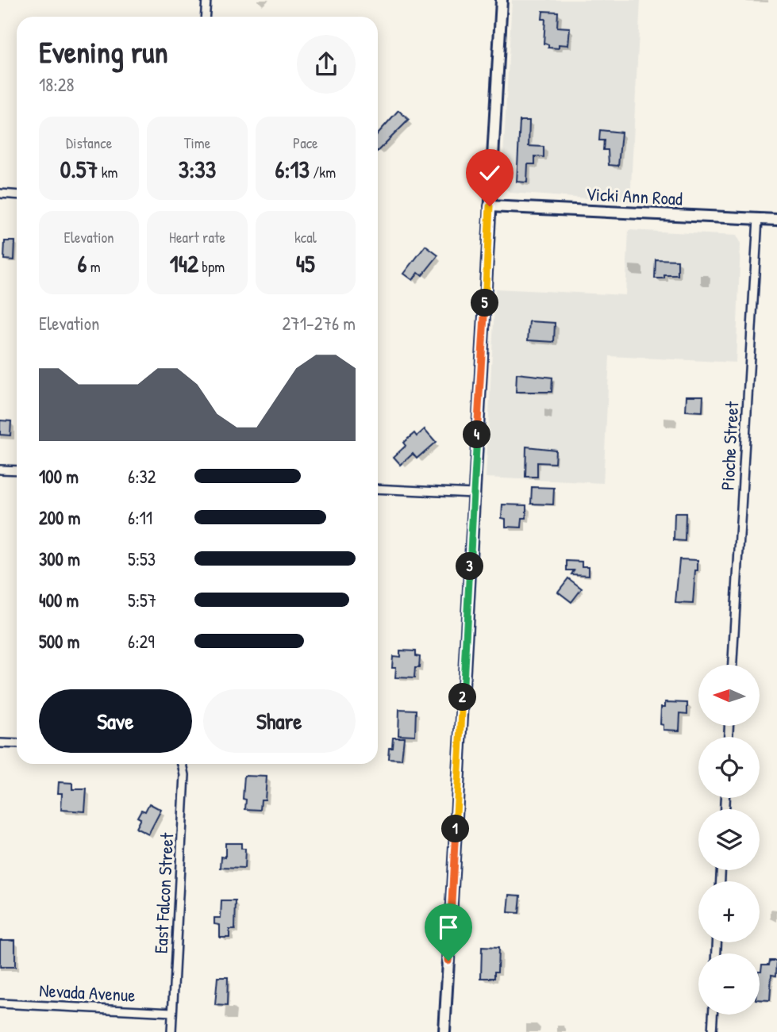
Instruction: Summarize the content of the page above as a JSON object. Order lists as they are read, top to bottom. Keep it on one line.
{"streets":{"main road":["Vicki Ann Road"],"street":["Pioche Street","East Falcon Street","Nevada Avenue"]},"crossings":[["Vicki Ann Road","Pioche Street"],["East Falcon Street","Nevada Avenue"]],"north":"left","page":{"heading":["Evening run","18:28"],"stats":[["Distance","0.57 km"],["Time","3:33"],["Pace","6:13 /km"],["Elevation","6 m"],["Heart rate","142 bpm"],["kcal","45"]],"pins":["5","4","3","2","1"],"chart":["Elevation","271–276 m"],"list":[{"name":"100 m","note":"6:32"},{"name":"200 m","note":"6:11"},{"name":"300 m","note":"5:53"},{"name":"400 m","note":"5:57"},{"name":"500 m","note":"6:29"}],"map_buttons":["+","−"],"buttons":["Save","Share"]}}
